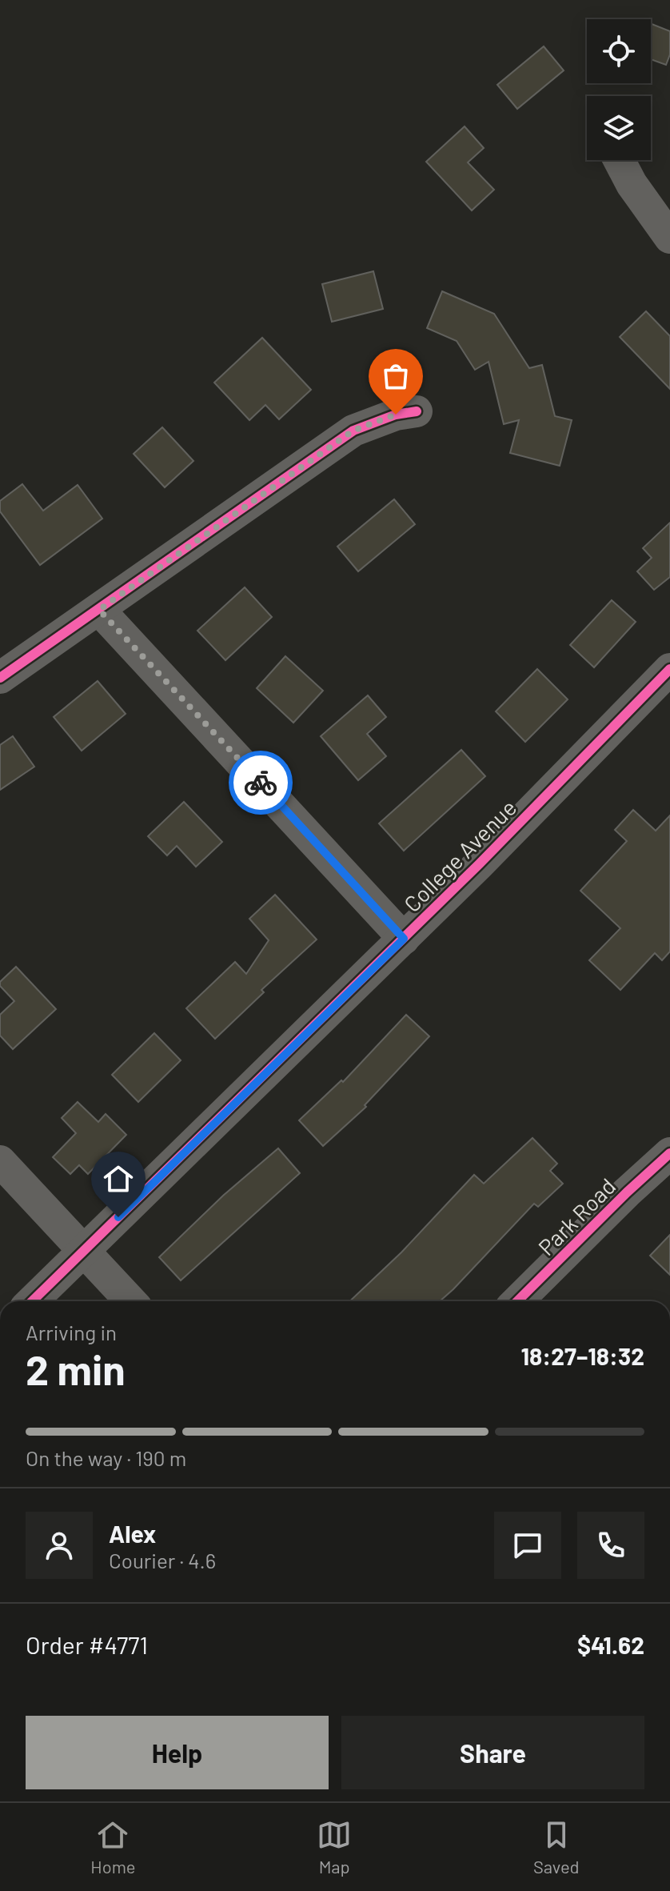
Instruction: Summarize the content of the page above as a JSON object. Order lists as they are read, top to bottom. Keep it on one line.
{"streets":{"street":["College Avenue","Park Road"]},"page":{"heading":["2 min","Arriving in","18:27–18:32"],"panel":["Alex","Courier · 4.6","Order #4771","$41.62"],"bar":"On the way · 190 m","buttons":["Help","Share"],"tabs":["Home","Map","Saved"]}}
